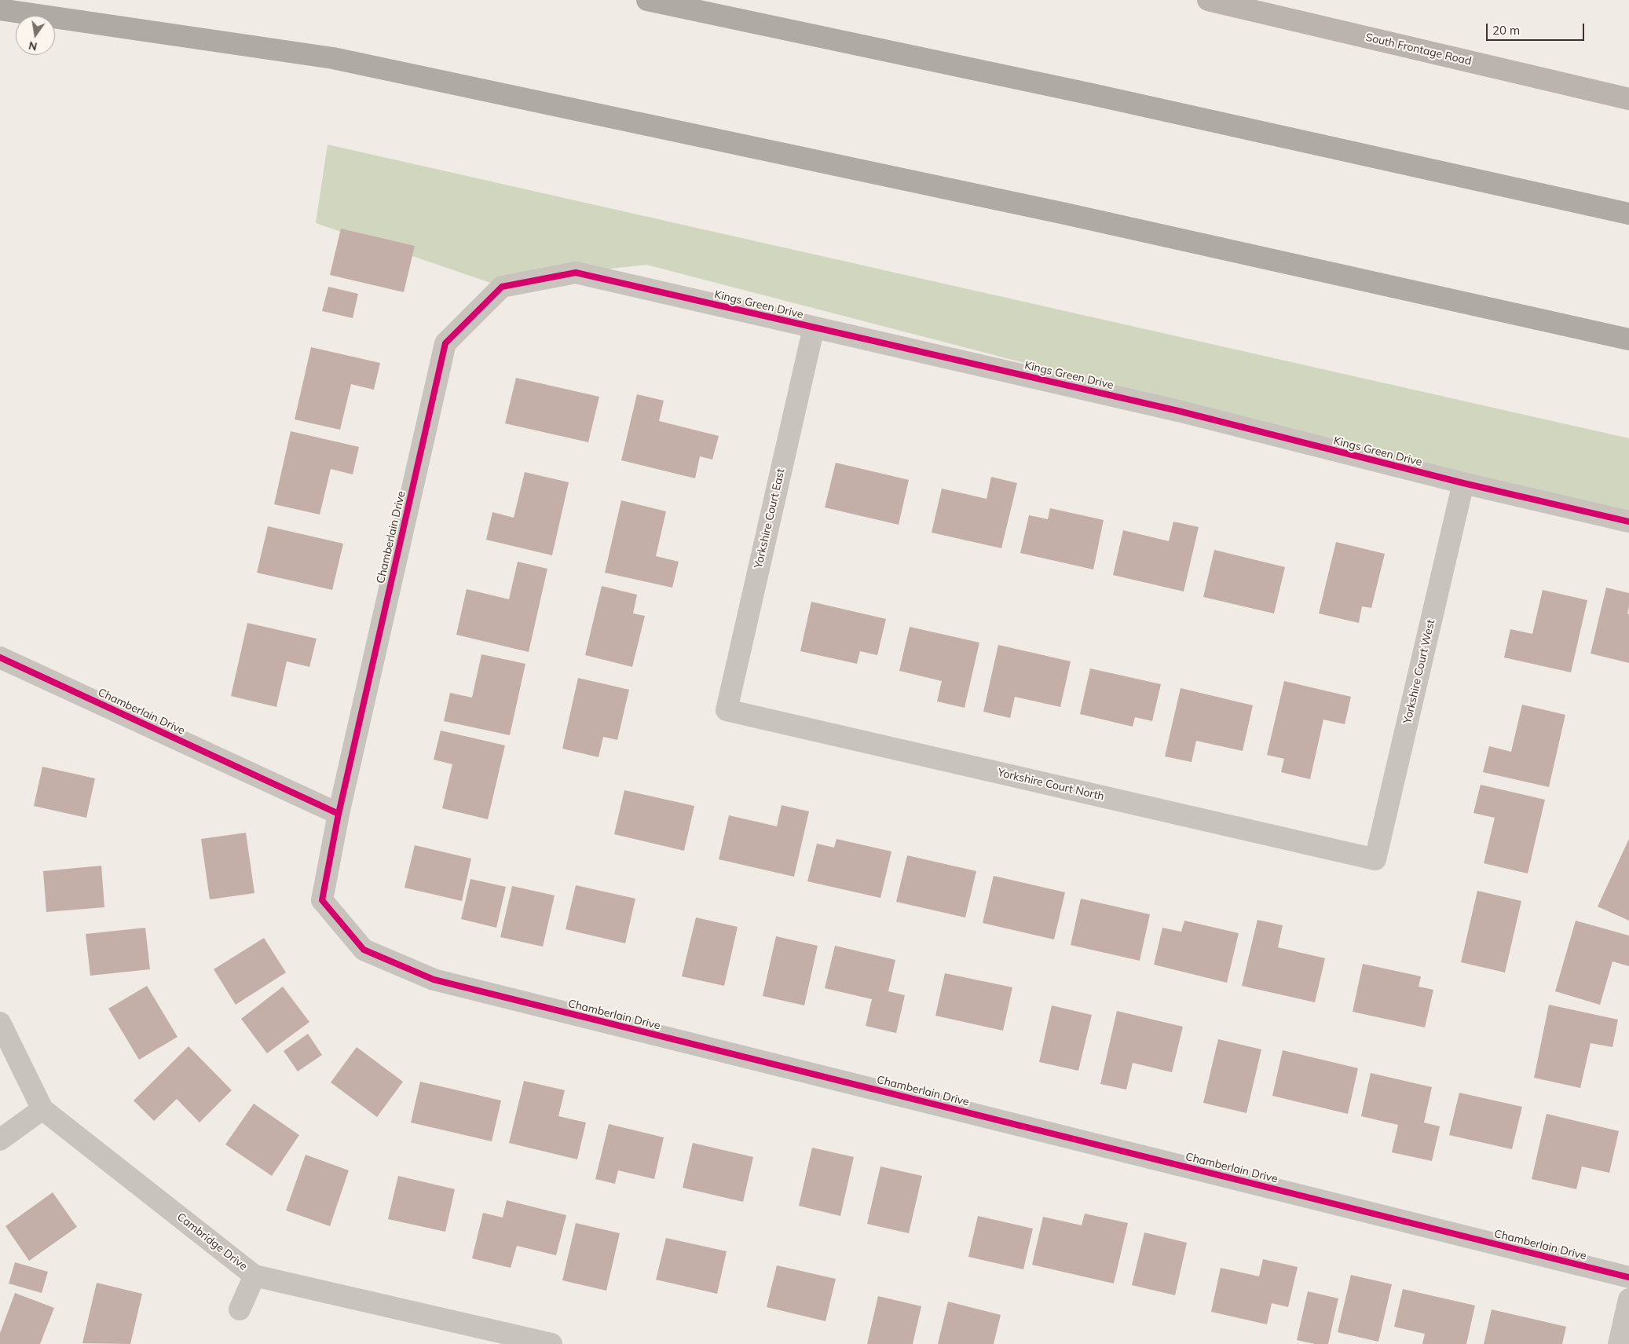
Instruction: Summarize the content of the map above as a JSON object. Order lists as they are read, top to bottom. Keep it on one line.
{"streets":{"main road":["South Frontage Road"],"street":["Kings Green Drive","Yorkshire Court East","Chamberlain Drive","Yorkshire Court West","Yorkshire Court North","Cambridge Drive"]},"crossings":[["Kings Green Drive","Yorkshire Court East"],["Kings Green Drive","Chamberlain Drive"],["Kings Green Drive","Yorkshire Court West"],["Yorkshire Court East","Yorkshire Court North"],["Yorkshire Court West","Yorkshire Court North"]],"scale_bar":"20 m","north":"bottom"}
